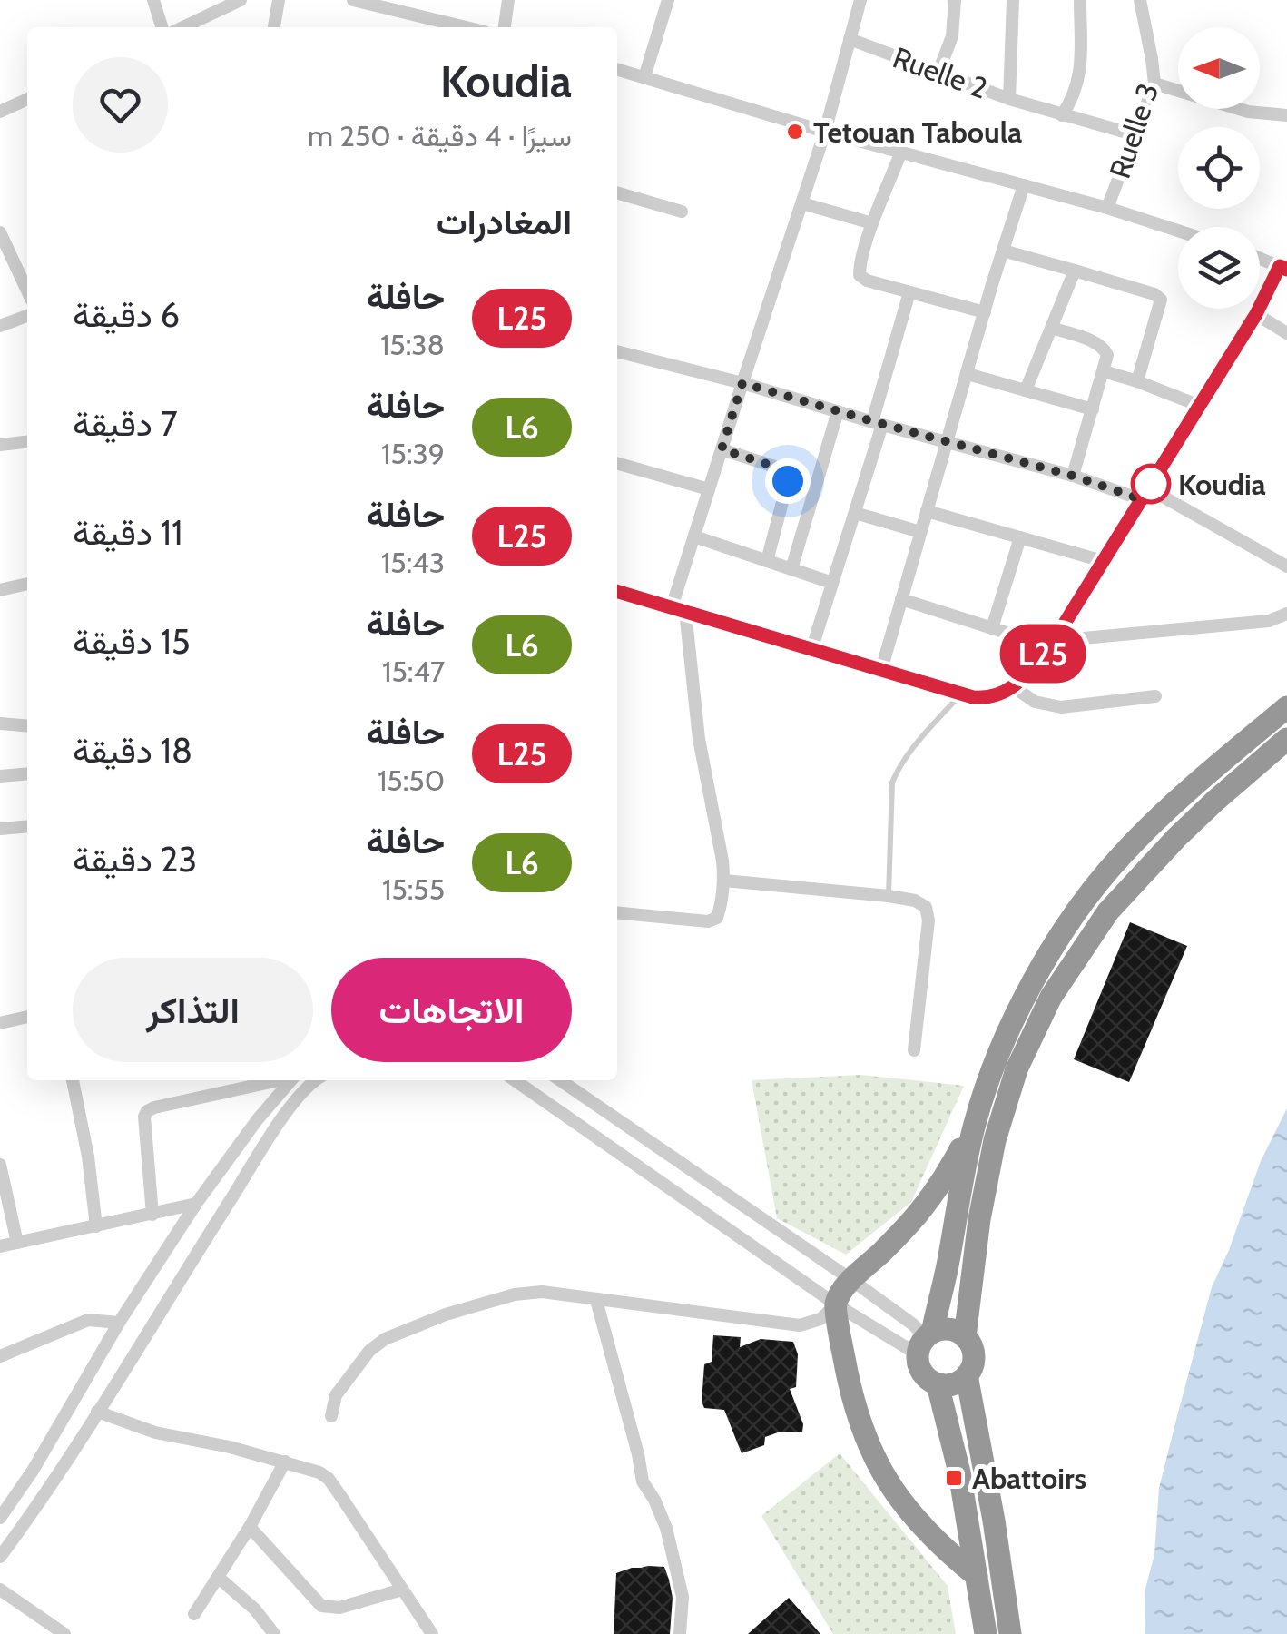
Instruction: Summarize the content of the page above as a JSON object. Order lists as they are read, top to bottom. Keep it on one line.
{"streets":{"street":["Ruelle 2","Ruelle 3"]},"crossings":[["Ruelle 2","Ruelle 3"]],"places":{"other":["Tetouan Taboula","Koudia"],"transit":["Abattoirs"]},"lines":["bus line L25"],"north":"left","page":{"on_map":"L25","heading":[["Koudia","سيرًا · 4 دقيقة · 250 m"],"المغادرات"],"list":[{"mark":"L25","name":"حافلة","note":"15:38","value":"6 دقيقة"},{"mark":"L6","name":"حافلة","note":"15:39","value":"7 دقيقة"},{"mark":"L25","name":"حافلة","note":"15:43","value":"11 دقيقة"},{"mark":"L6","name":"حافلة","note":"15:47","value":"15 دقيقة"},{"mark":"L25","name":"حافلة","note":"15:50","value":"18 دقيقة"},{"mark":"L6","name":"حافلة","note":"15:55","value":"23 دقيقة"}],"buttons":["الاتجاهات","التذاكر"]}}
